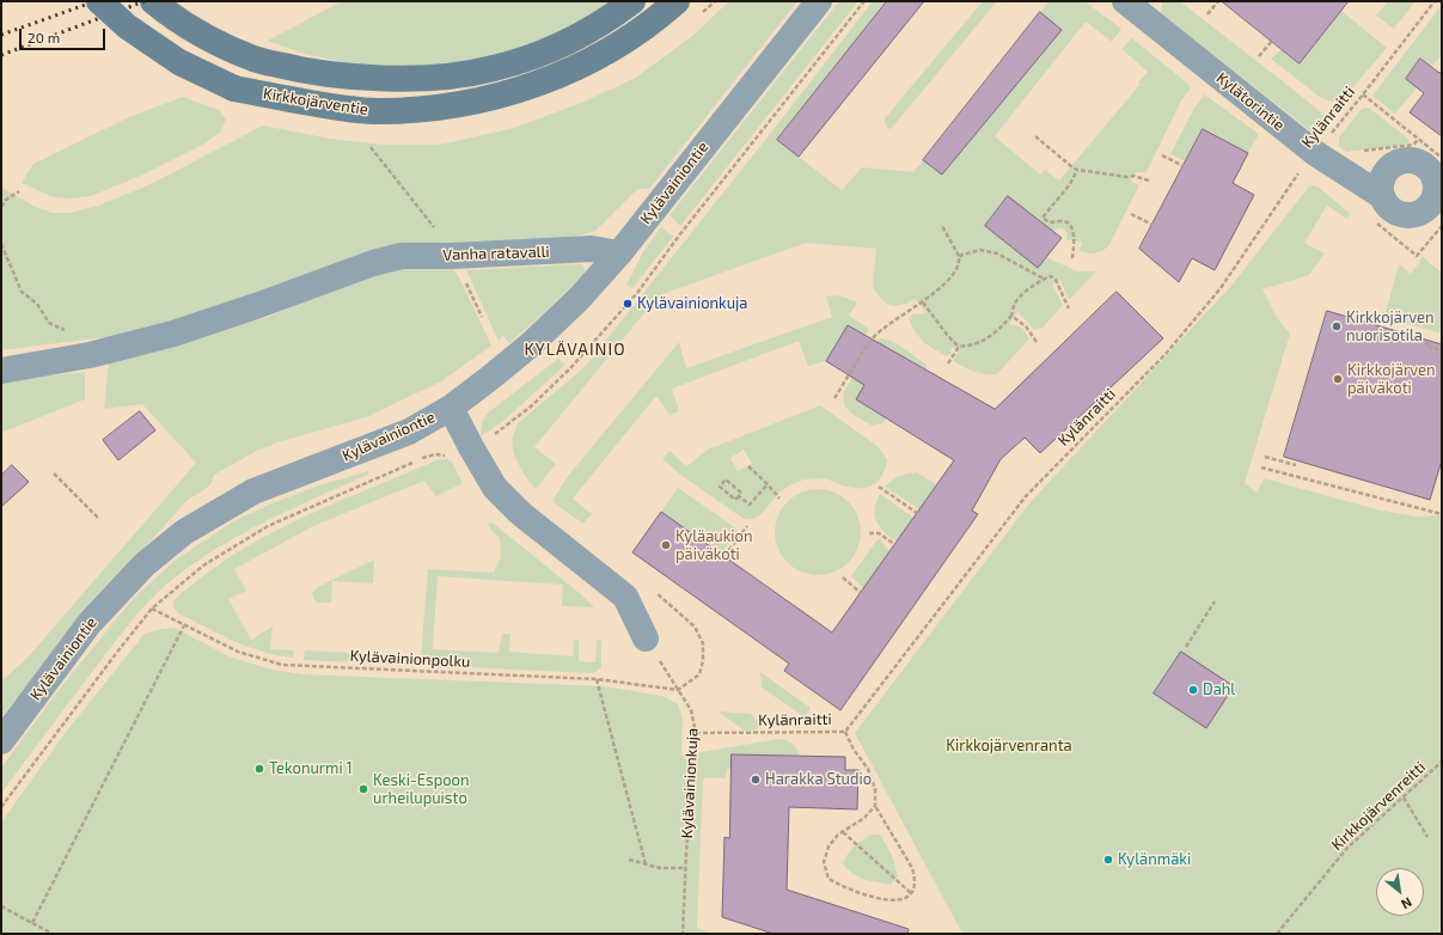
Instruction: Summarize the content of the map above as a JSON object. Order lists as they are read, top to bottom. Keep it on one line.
{"streets":{"main road":["Kirkkojärventie"],"street":["Kylätorintie","Kylävainiontie","Vanha ratavalli"],"path":["Kylänraitti","Kylävainionpolku","Kylävainionkuja","Kirkkojärvenreitti"]},"crossings":[["Kylätorintie","Kylänraitti"],["Kylänraitti","Kylävainionkuja"],["Kylävainiontie","Vanha ratavalli"],["Kylävainionpolku","Kylävainionkuja"]],"districts":["KYLÄVAINIO"],"parks":["Kirkkojärvenranta"],"places":["Kylävainionkuja","Kirkkojärven nuorisotila","Kirkkojärven päiväkoti","Kyläaukion päiväkoti","Dahl","Tekonurmi 1","Harakka Studio","Keski-Espoon urheilupuisto","Kylänmäki"],"scale_bar":"20 m","north":"bottom right"}
